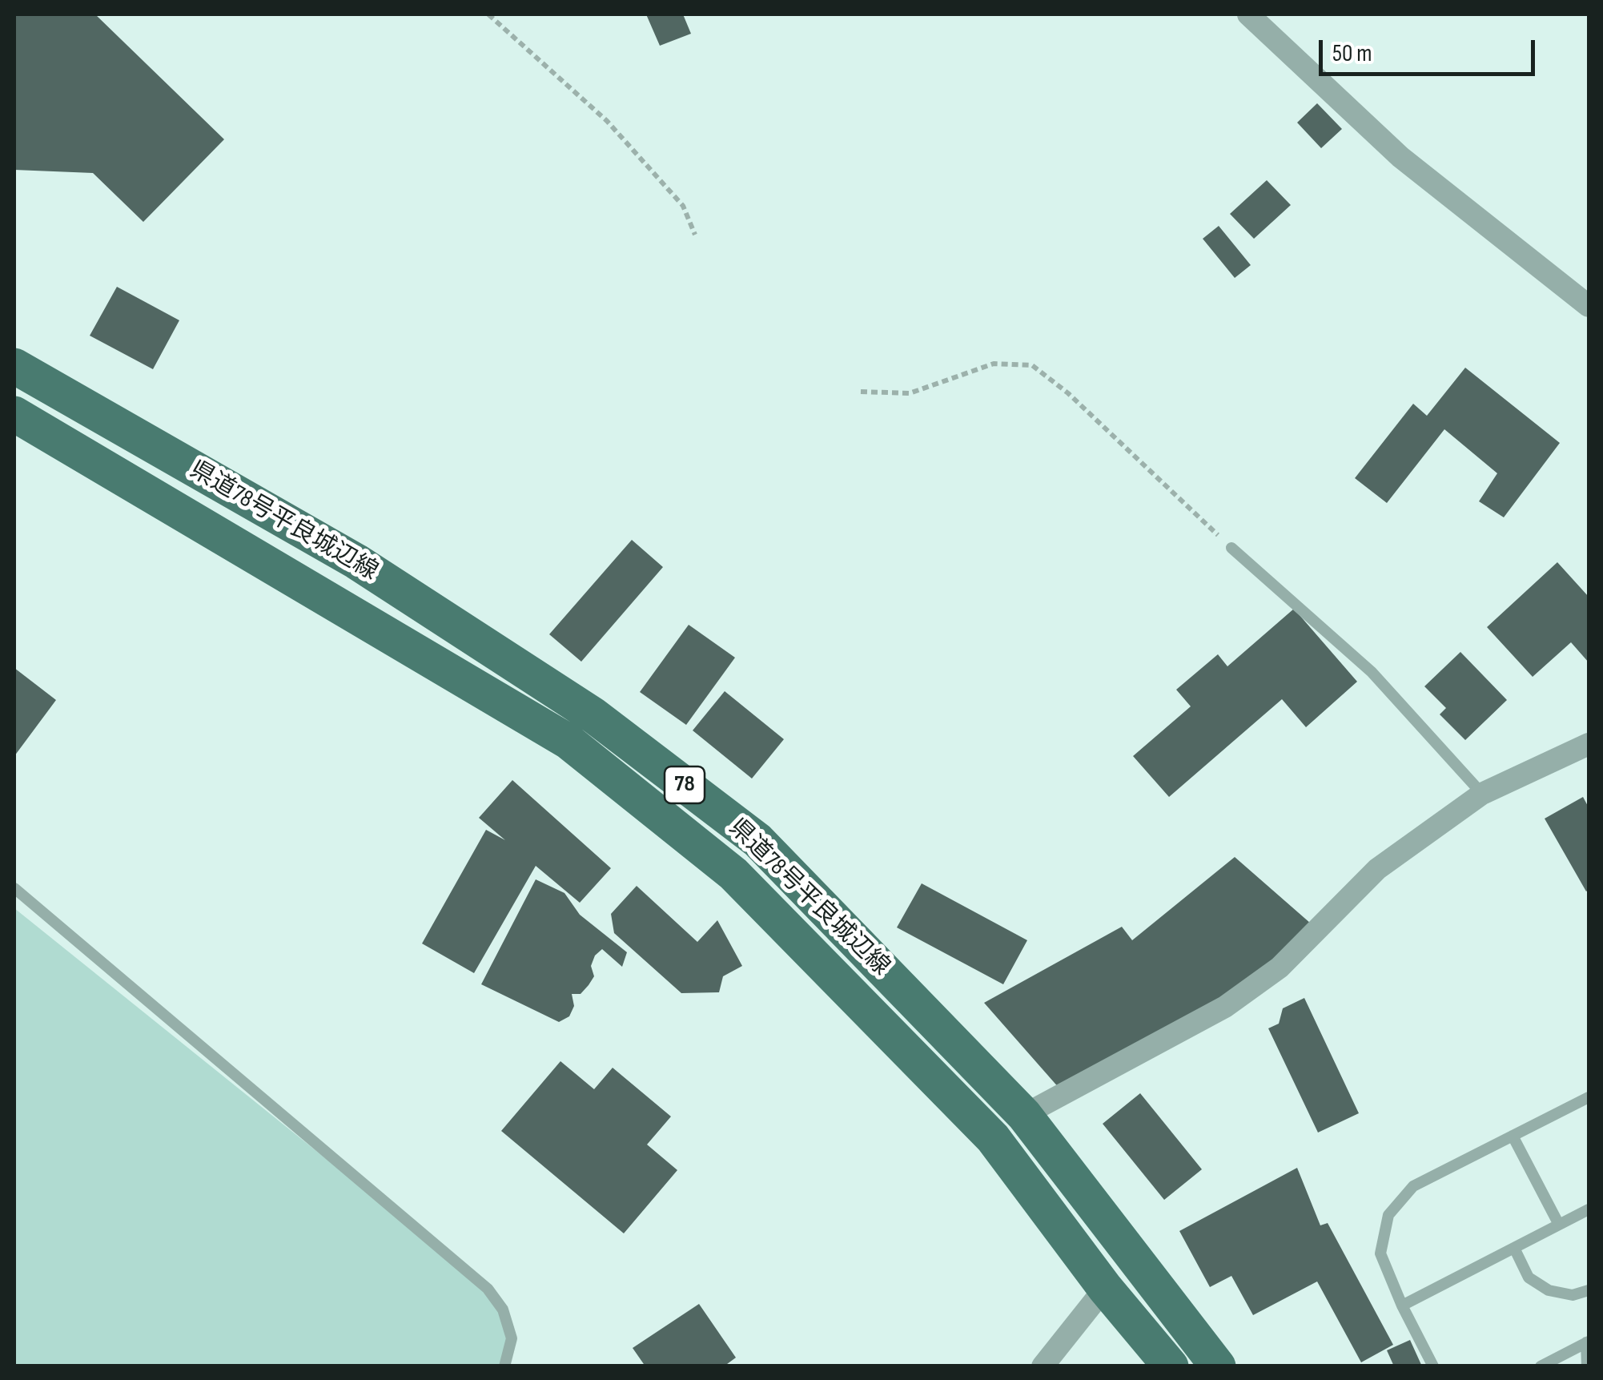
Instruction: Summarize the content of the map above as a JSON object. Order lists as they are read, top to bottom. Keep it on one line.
{"streets":{"main road":["県道78号平良城辺線","78"]},"scale_bar":"50 m"}
